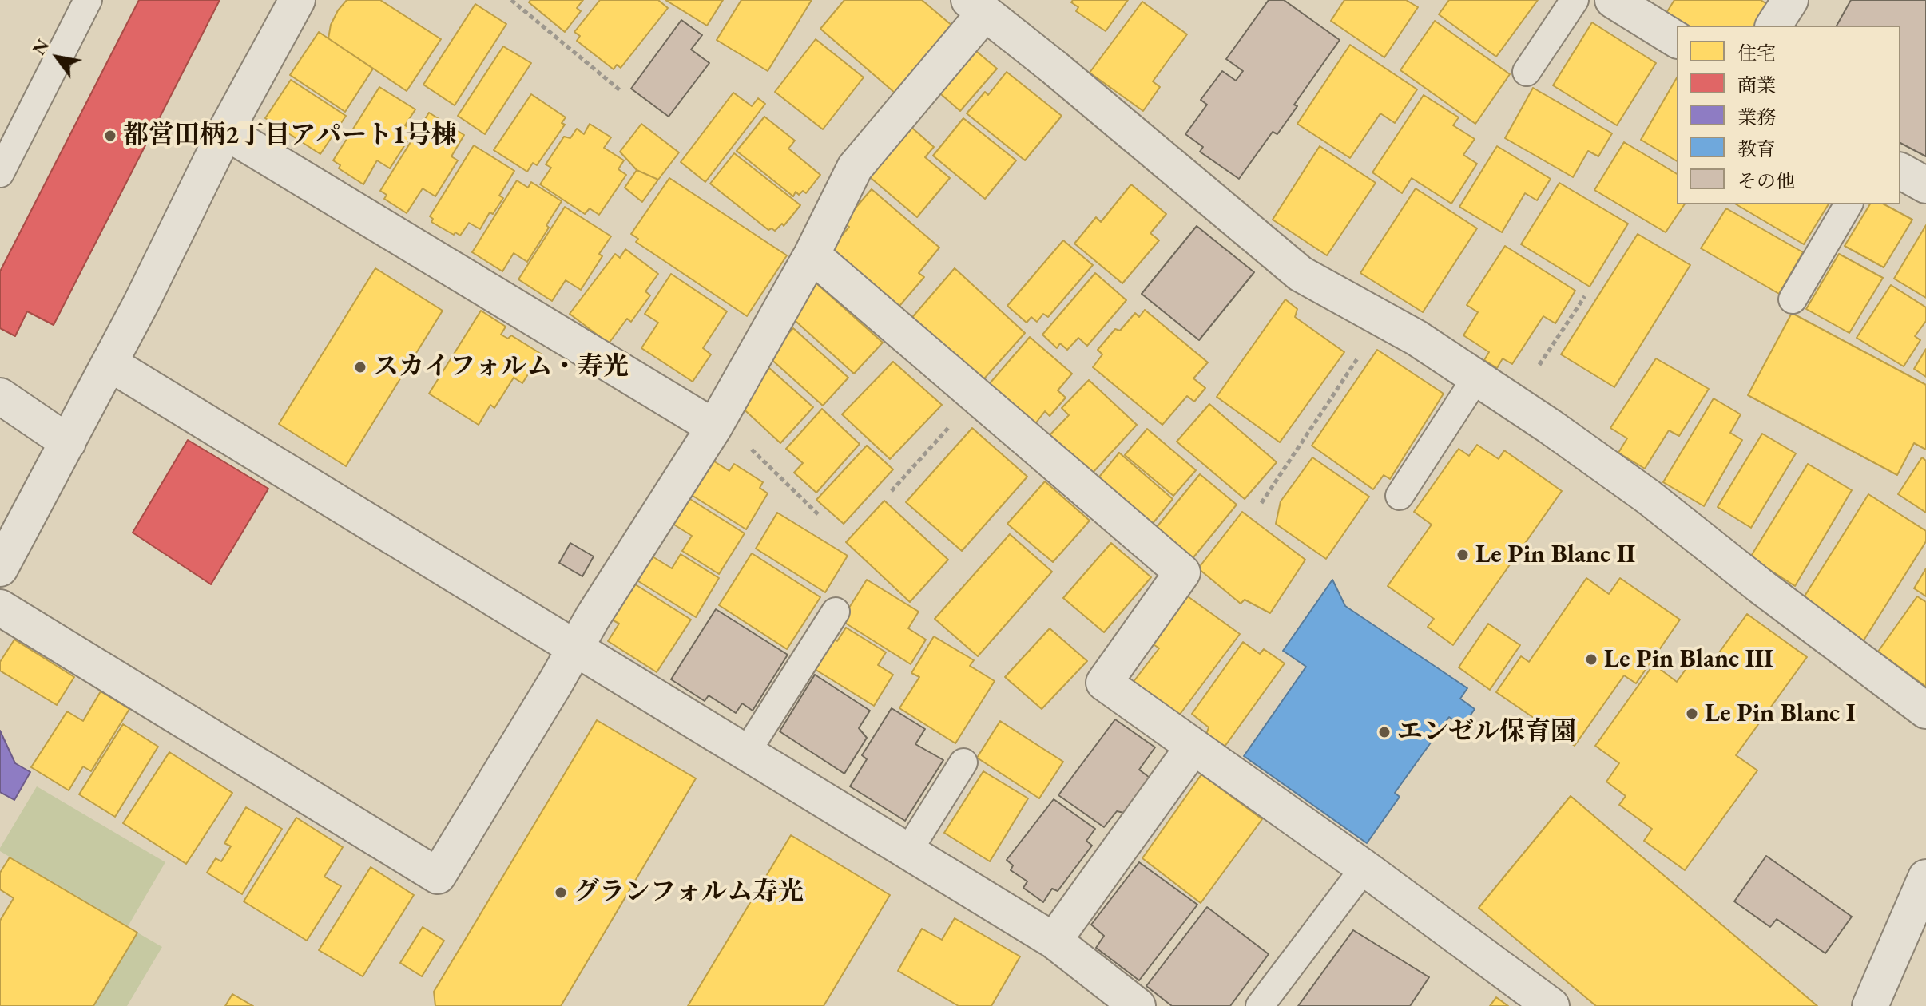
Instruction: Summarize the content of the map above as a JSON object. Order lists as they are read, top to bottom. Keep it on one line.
{"places":["都営田柄2丁目アパート1号棟","スカイフォルム・寿光","Le Pin Blanc II","Le Pin Blanc III","Le Pin Blanc I","エンゼル保育園","グランフォルム寿光"],"legend":["住宅","商業","業務","教育","その他"],"north":"top left"}
